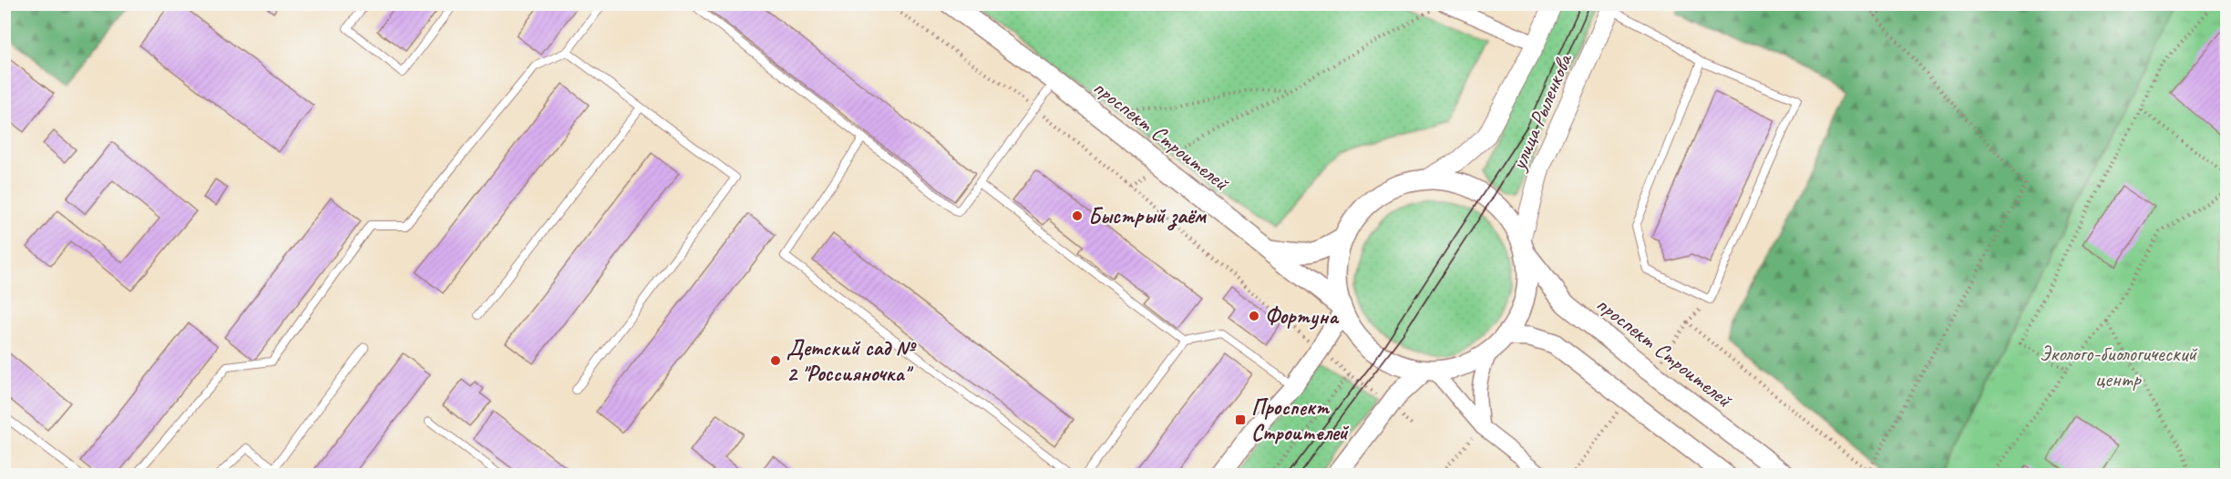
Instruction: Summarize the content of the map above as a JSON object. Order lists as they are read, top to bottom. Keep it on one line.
{"streets":{"main road":["проспект Строителей"],"street":["улица Рыленкова"]},"crossings":[["улица Рыленкова","проспект Строителей"]],"parks":["Эколого-биологический центр"],"places":{"other":["Быстрый заём","Фортуна","Детский сад № 2 \"Россияночка\""],"transit":["Проспект Строителей"]}}
